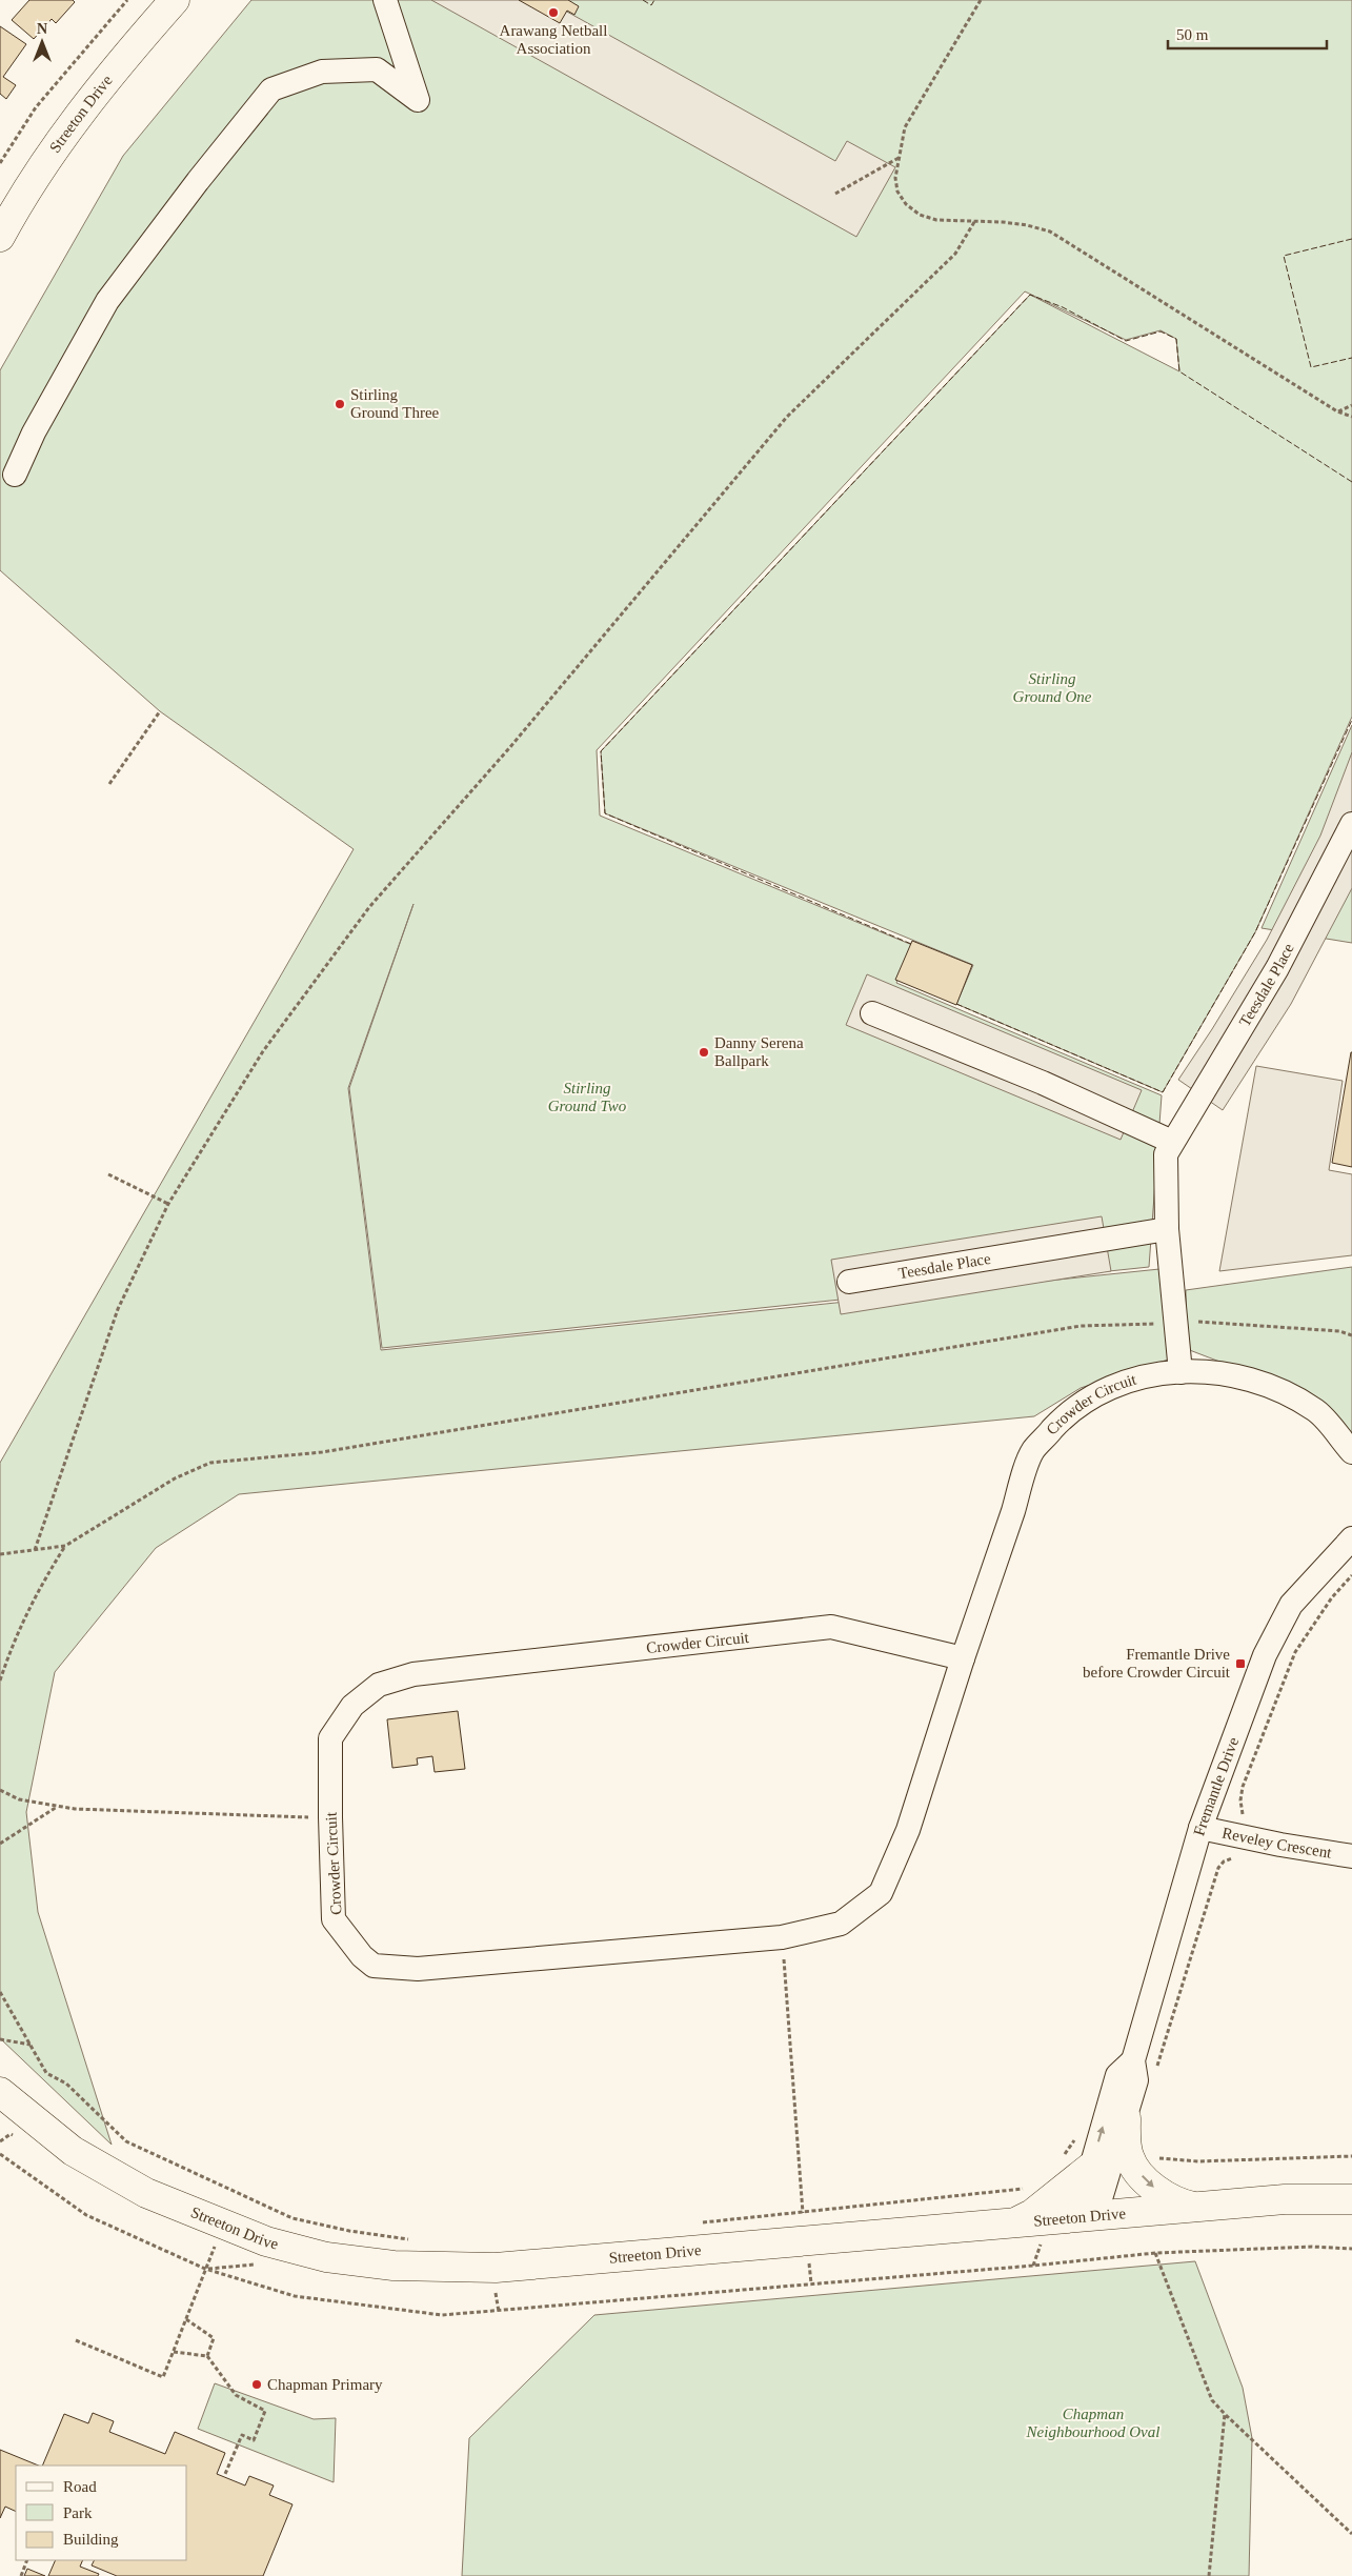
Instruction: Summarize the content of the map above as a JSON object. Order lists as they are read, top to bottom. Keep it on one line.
{"streets":{"main road":["Streeton Drive"],"street":["Teesdale Place","Crowder Circuit","Fremantle Drive","Reveley Crescent"]},"crossings":[["Streeton Drive","Fremantle Drive"],["Teesdale Place","Crowder Circuit"],["Fremantle Drive","Reveley Crescent"]],"parks":["Stirling Ground One","Stirling Ground Two","Chapman Neighbourhood Oval"],"places":{"other":["Arawang Netball Association","Stirling Ground Three","Danny Serena Ballpark","Chapman Primary"],"transit":["Fremantle Drive before Crowder Circuit"]},"legend":["Road","Park","Building"],"scale_bar":"50 m","north":"top"}
